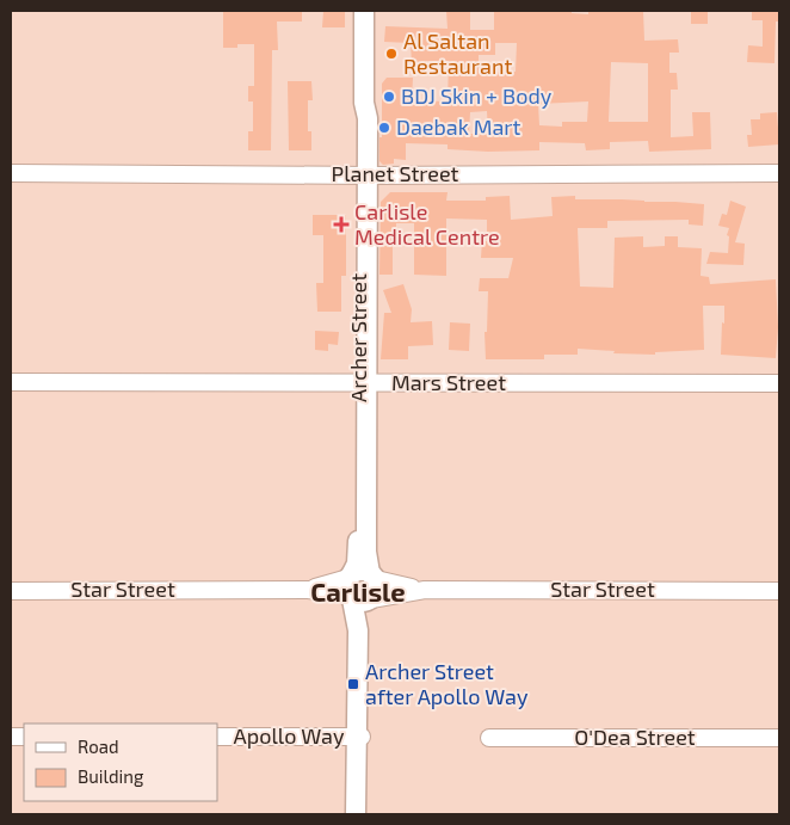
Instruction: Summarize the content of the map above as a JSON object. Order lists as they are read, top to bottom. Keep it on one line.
{"streets":{"main road":["Archer Street"],"street":["Planet Street","Mars Street","Star Street","Apollo Way","O'Dea Street"]},"crossings":[["Planet Street","Archer Street"],["Archer Street","Mars Street"],["Archer Street","Star Street"]],"districts":["Carlisle"],"places":{"other":["Al Saltan Restaurant","BDJ Skin + Body","Daebak Mart"],"health":["Carlisle Medical Centre"],"transit":["Archer Street after Apollo Way"]},"legend":["Road","Building"]}
